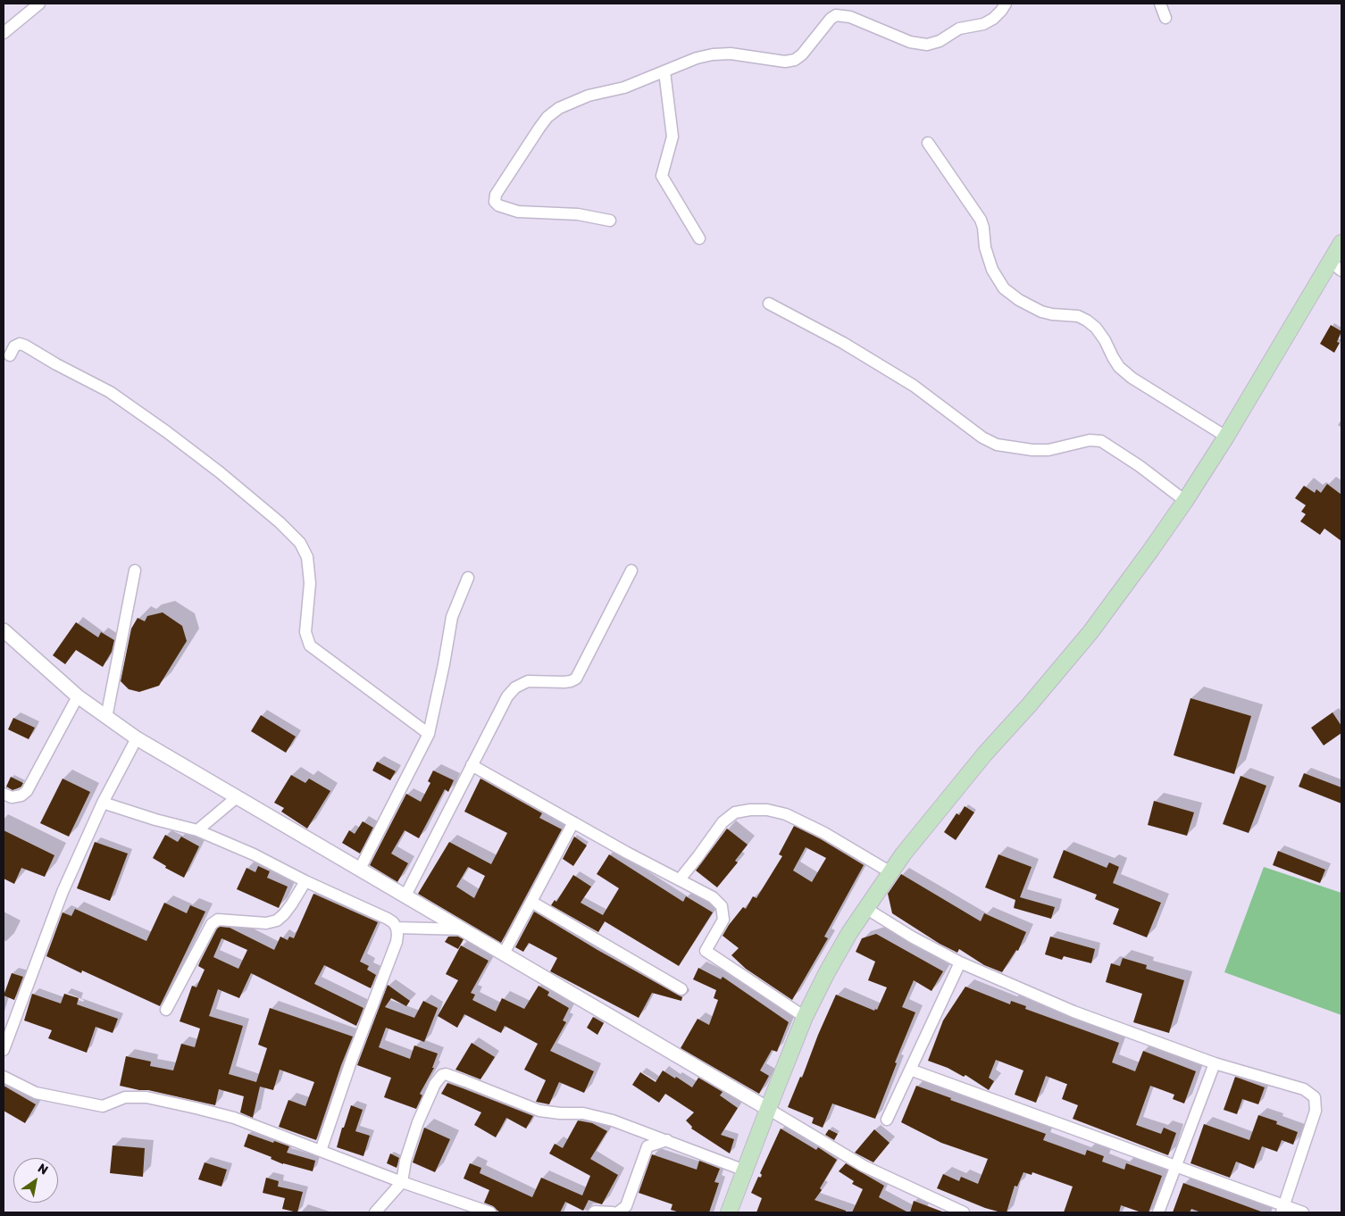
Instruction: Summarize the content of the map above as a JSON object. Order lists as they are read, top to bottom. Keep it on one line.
{"north":"top right"}
